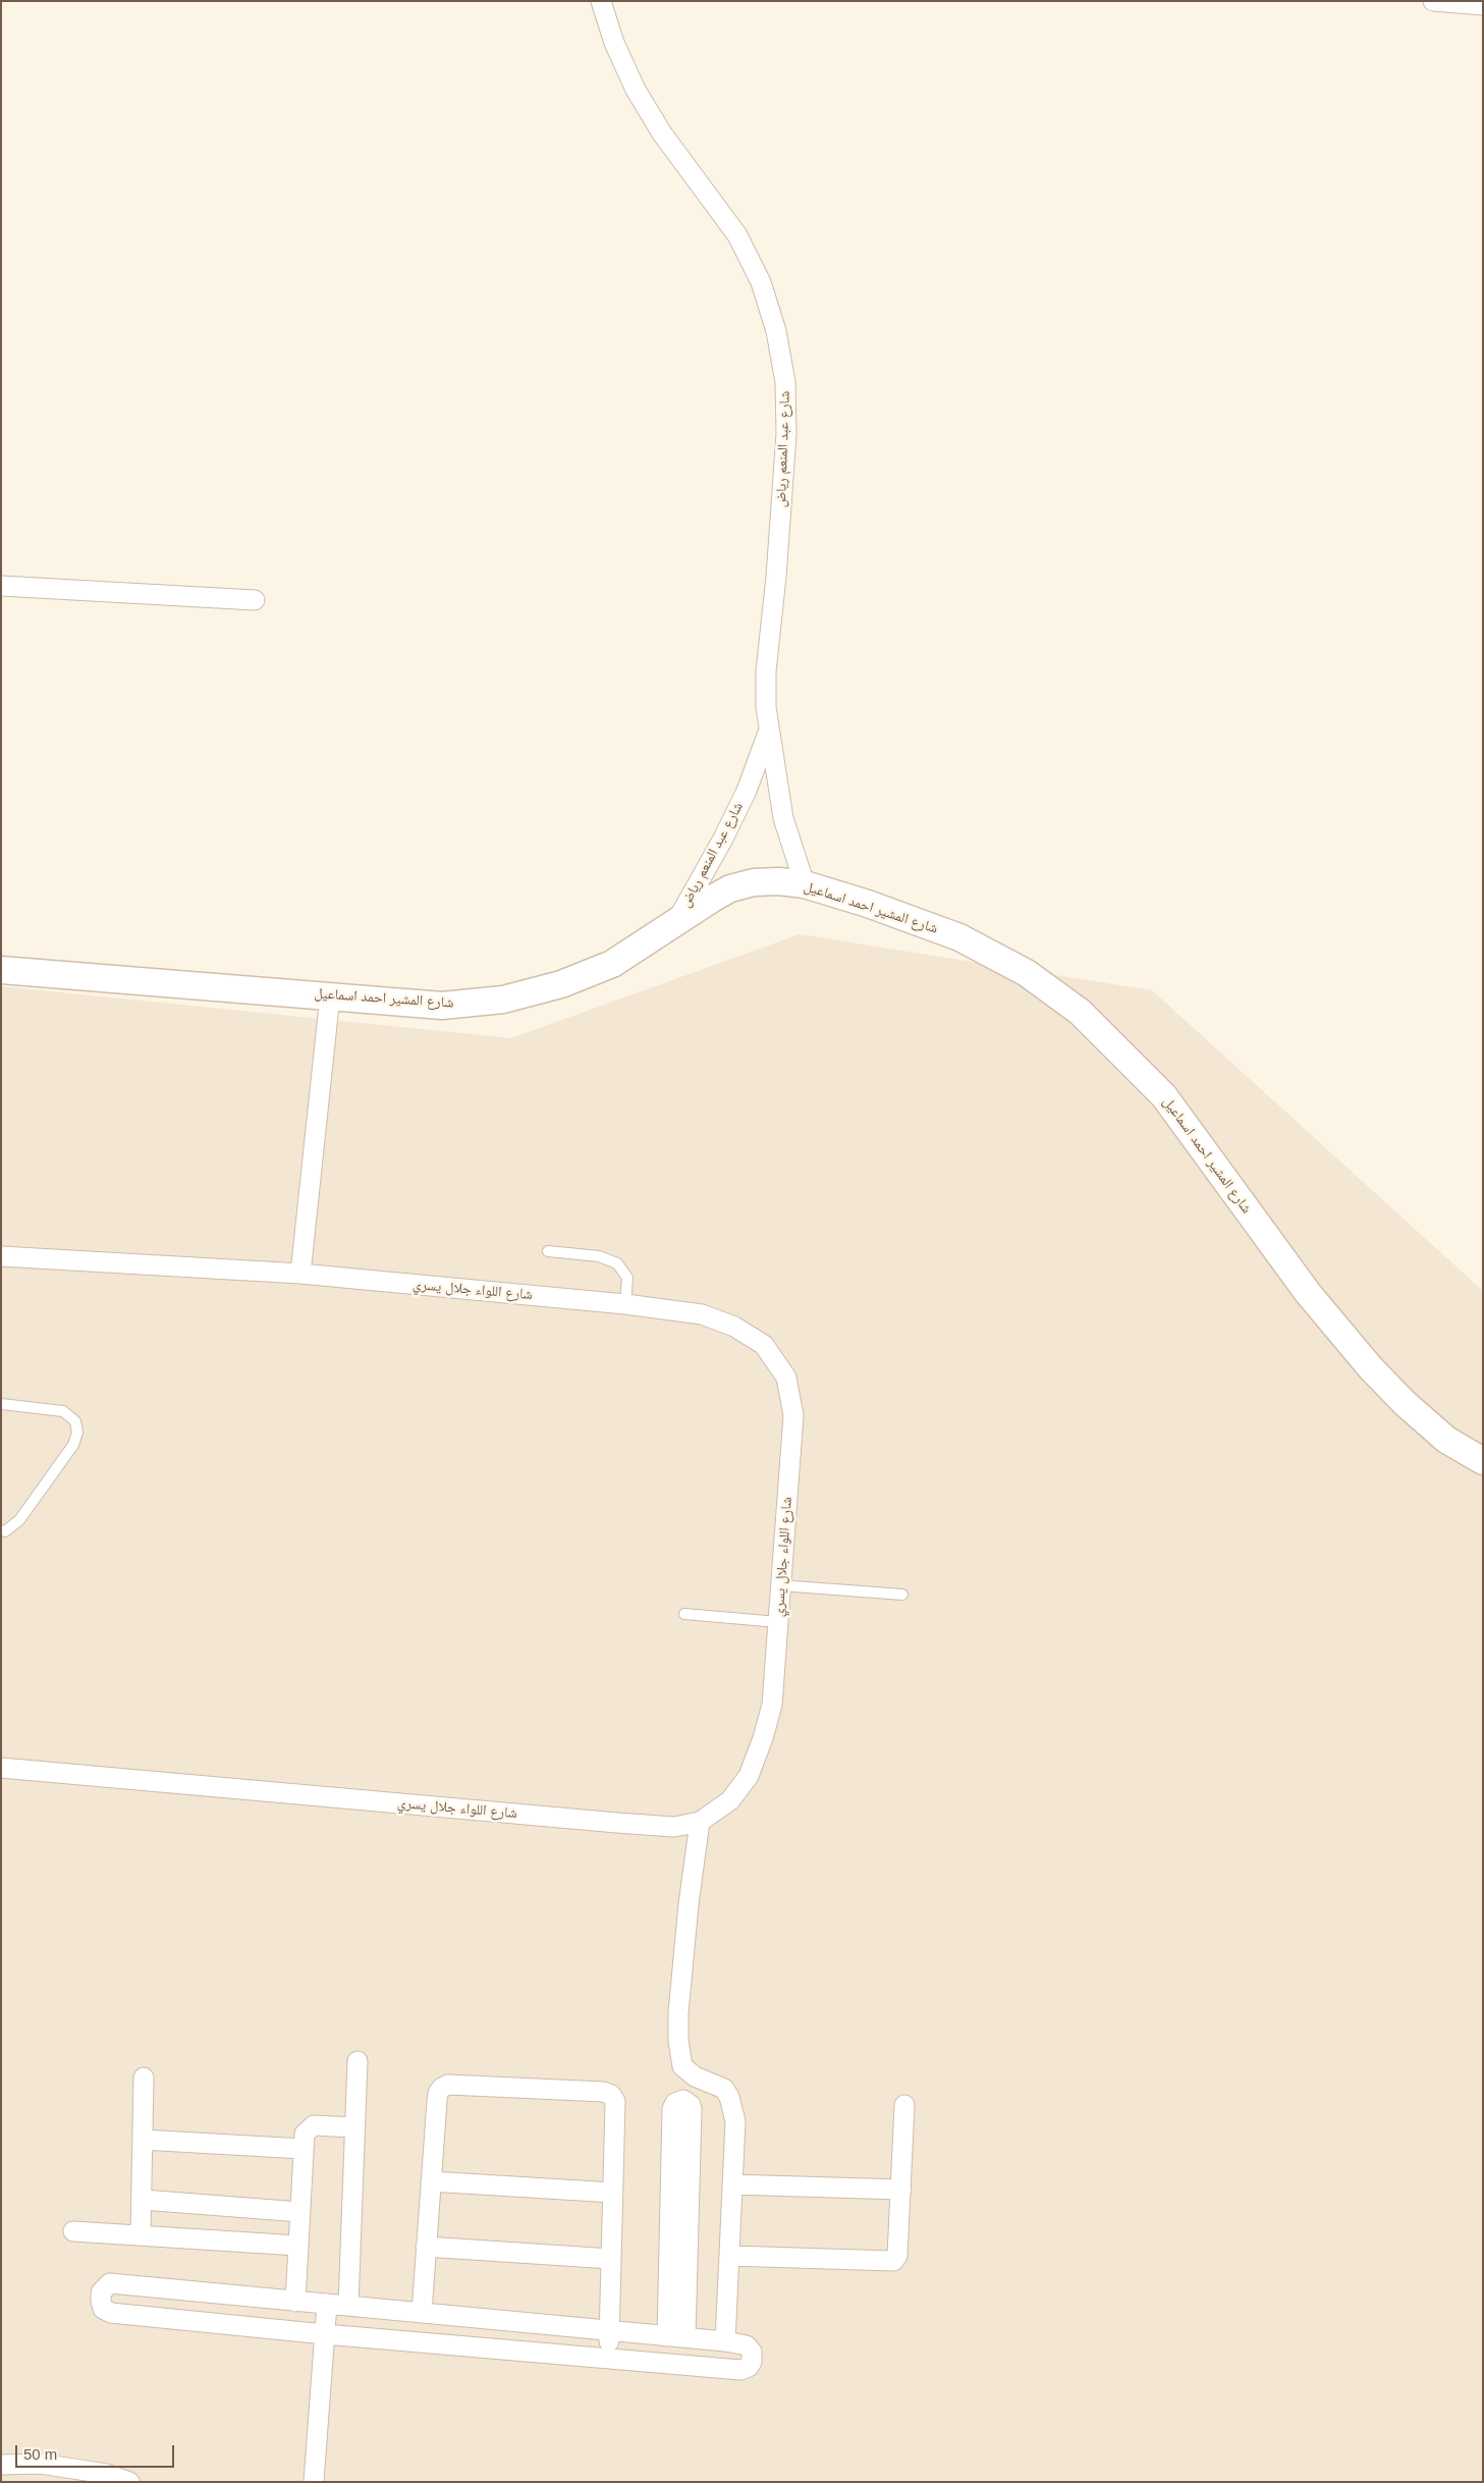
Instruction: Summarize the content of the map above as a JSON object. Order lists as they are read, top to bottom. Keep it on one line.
{"streets":{"street":["شارع عبد المنعم رياض","شارع المشير احمد اسماعيل","شارع اللواء جلال يسري"]},"crossings":[["شارع عبد المنعم رياض","شارع المشير احمد اسماعيل"]],"scale_bar":"50 m"}
